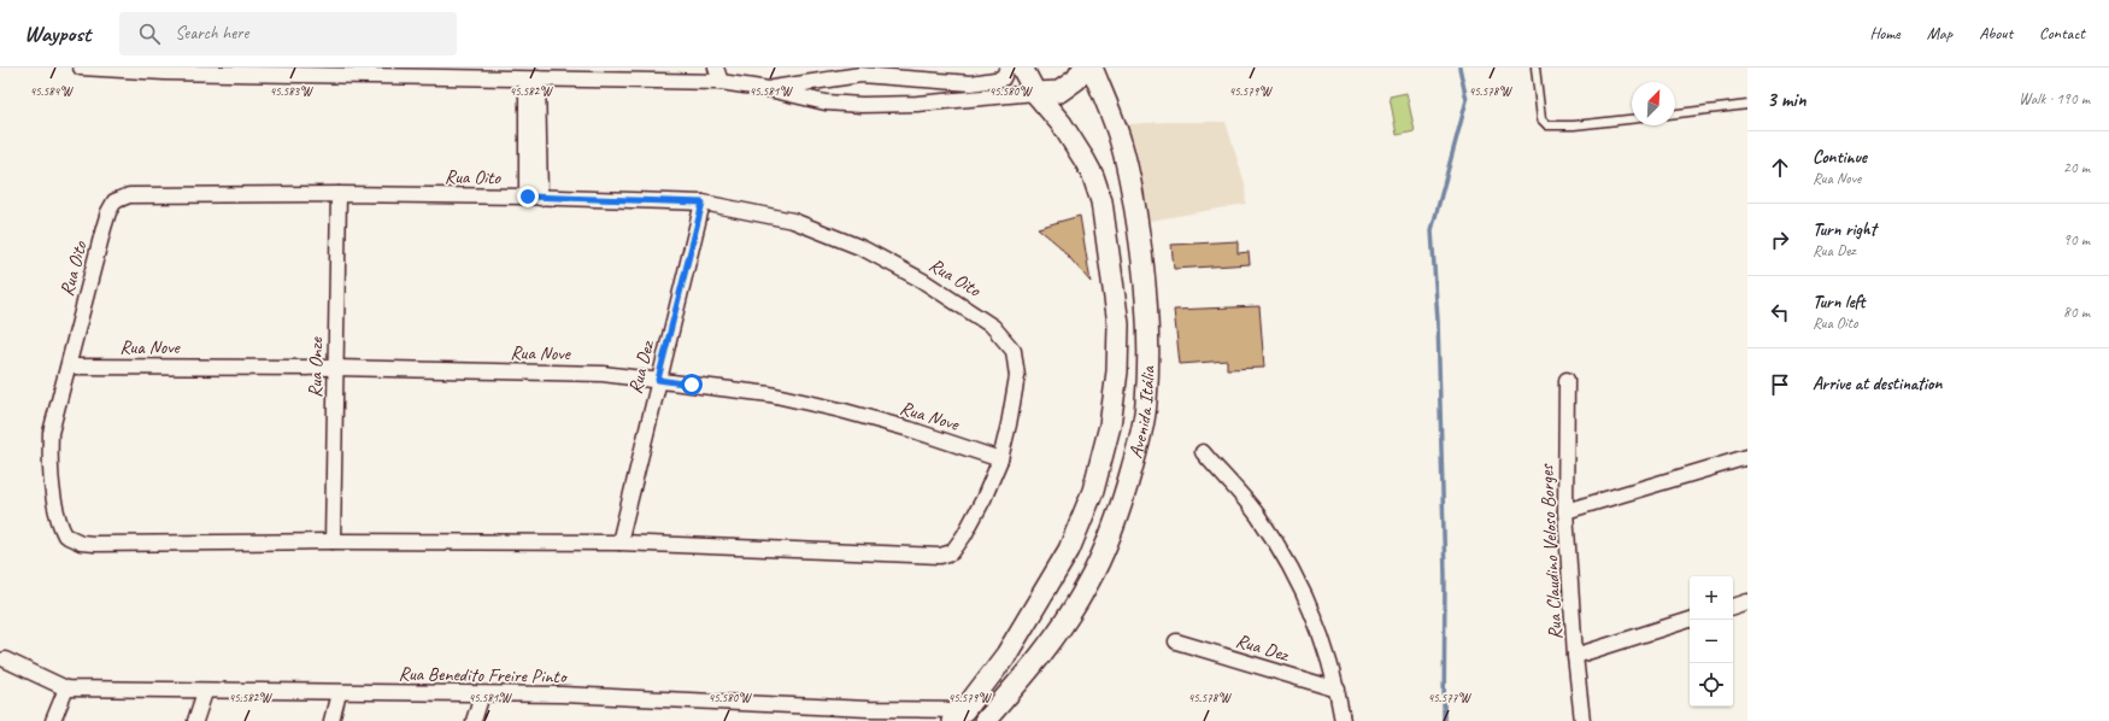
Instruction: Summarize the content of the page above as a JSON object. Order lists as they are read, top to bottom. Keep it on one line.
{"streets":{"main road":["Avenida Itália"],"street":["Rua Oito","Rua Nove","Rua Onze","Rua Dez","Rua Claudino Veloso Borges","Rua Benedito Freire Pinto"]},"crossings":[["Rua Oito","Rua Nove"],["Rua Oito","Rua Onze"],["Rua Oito","Rua Dez"],["Rua Nove","Rua Onze"],["Rua Nove","Rua Dez"],["Avenida Itália","Rua Benedito Freire Pinto"]],"north":"top right","page":{"header":"Waypost","search":"Search here","nav":["Home","Map","About","Contact"],"heading":["3 min","Walk · 190 m"],"list":[["Continue","Rua Nove","20 m"],["Turn right","Rua Dez","90 m"],["Turn left","Rua Oito","80 m"],"Arrive at destination"],"map_buttons":["+","−"]},"coordinates":["45.584°W","45.583°W","45.582°W","45.580°W","45.579°W","45.578°W","45.581°W","45.577°W"]}
